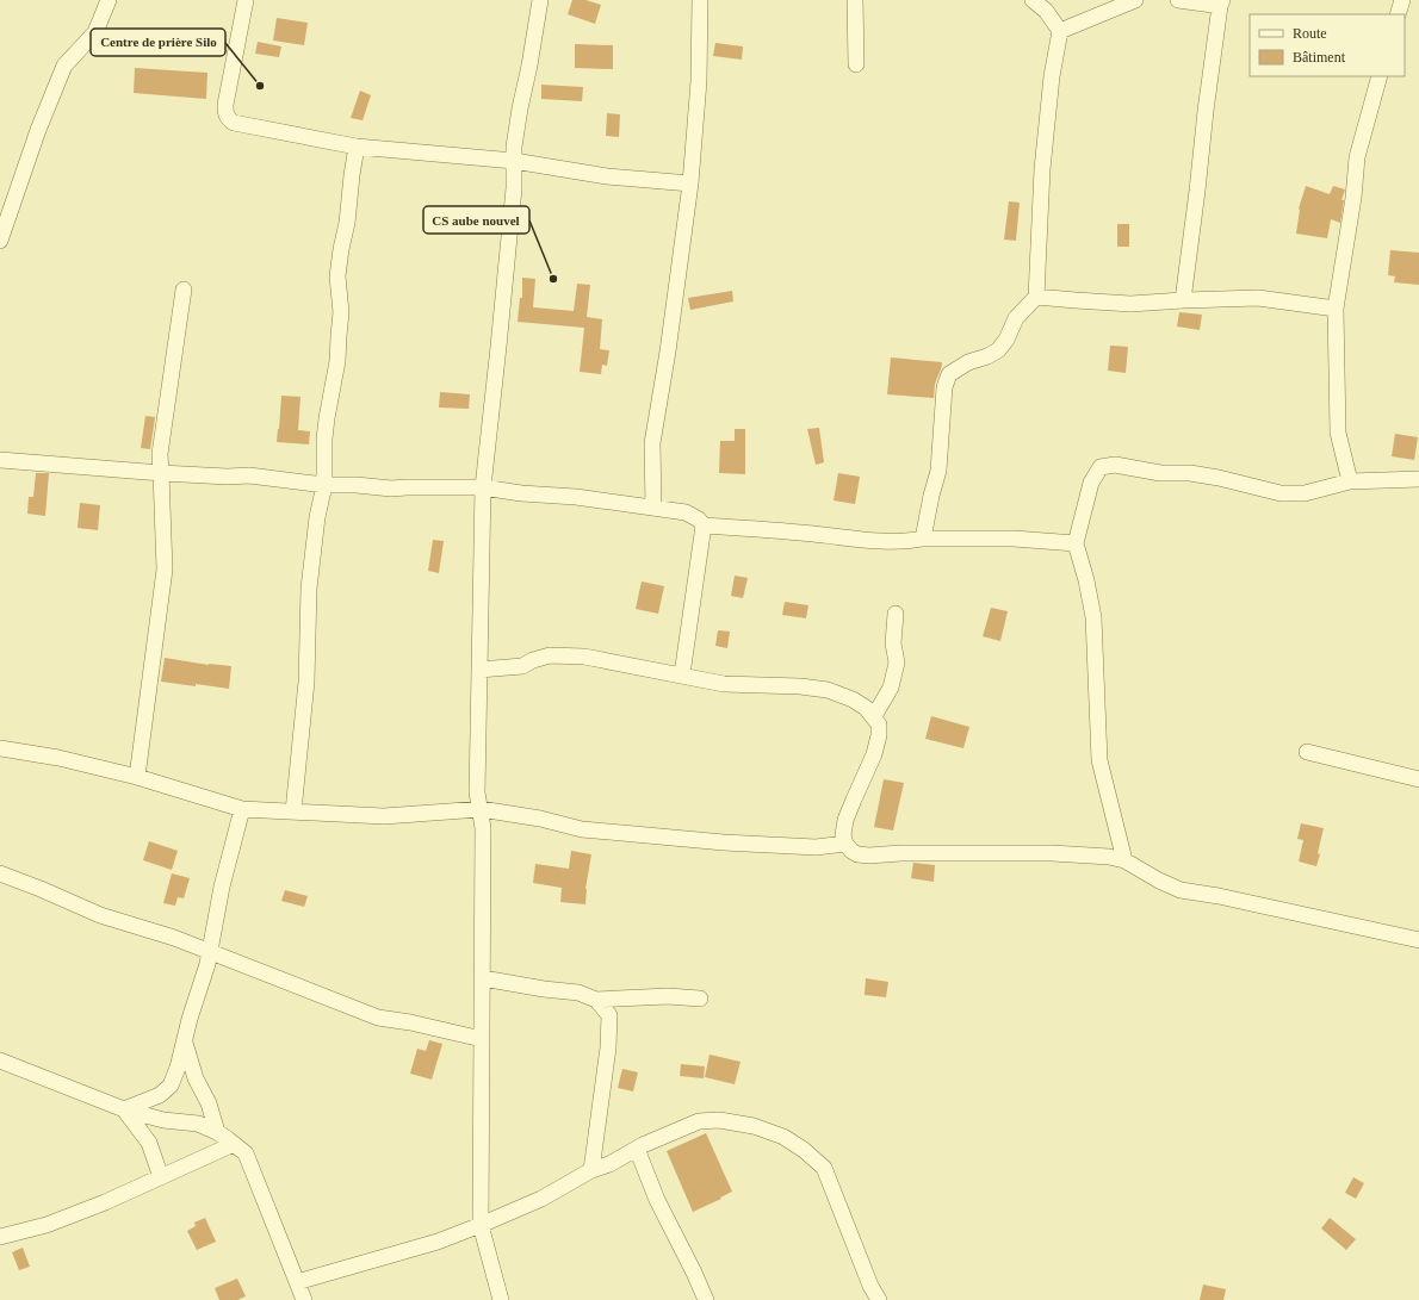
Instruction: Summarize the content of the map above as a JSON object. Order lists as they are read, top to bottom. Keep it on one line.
{"places":["Centre de prière Silo","CS aube nouvel"],"legend":["Route","Bâtiment"]}
